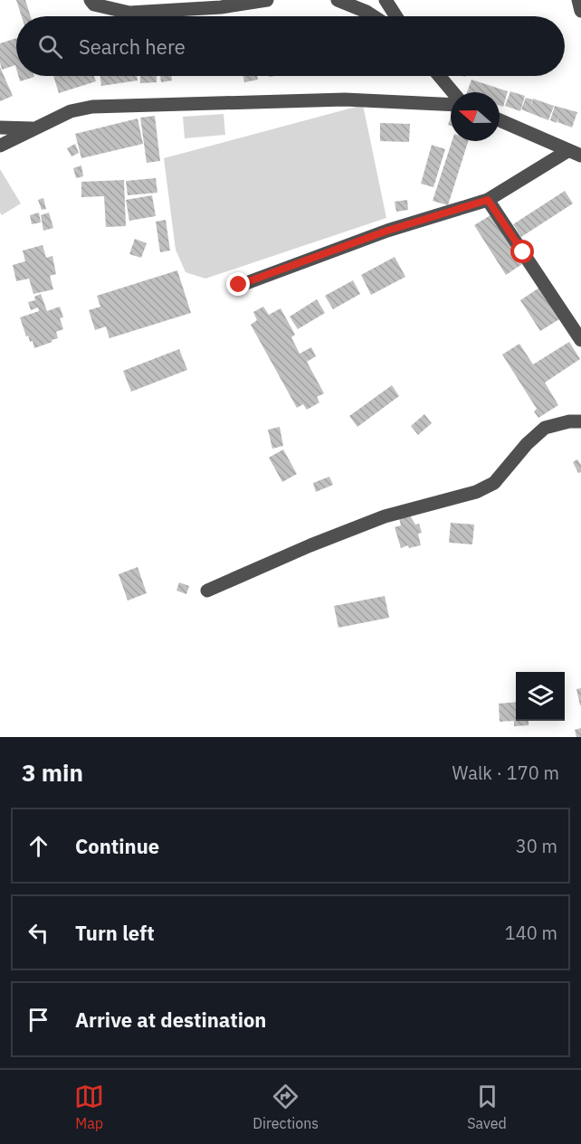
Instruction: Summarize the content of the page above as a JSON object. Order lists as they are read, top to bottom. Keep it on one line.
{"north":"left","page":{"search":"Search here","heading":["3 min","Walk · 170 m"],"list":[["Continue","30 m"],["Turn left","140 m"],"Arrive at destination"],"nav":["Map","Directions","Saved"]}}
